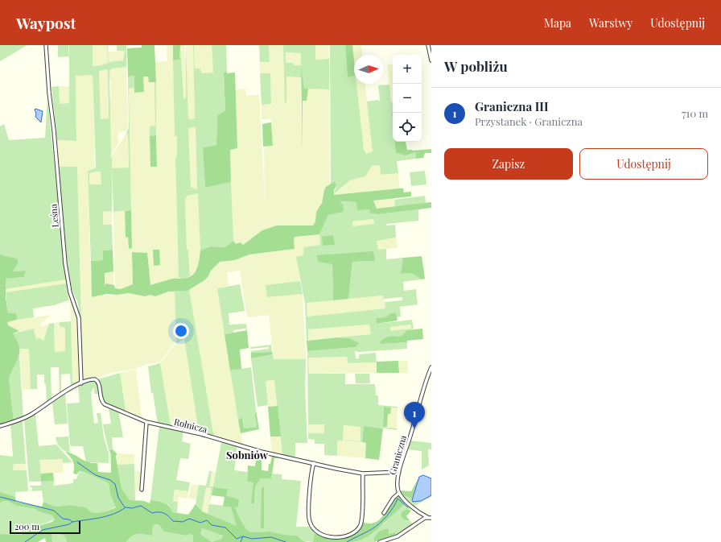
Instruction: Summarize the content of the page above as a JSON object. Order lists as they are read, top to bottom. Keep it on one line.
{"streets":{"street":["Leśna","Rolnicza","Graniczna"]},"crossings":[["Leśna","Rolnicza"],["Rolnicza","Graniczna"]],"districts":["Sobniów"],"scale_bar":"200 m","north":"right","page":{"header":"Waypost","nav":["Mapa","Warstwy","Udostępnij"],"heading":"W pobliżu","map_buttons":["+","−"],"list":[{"mark":"1","name":"Graniczna III","note":"Przystanek · Graniczna","value":"710 m"}],"buttons":["Zapisz","Udostępnij"],"pins":"1","scale":"200 m"}}
